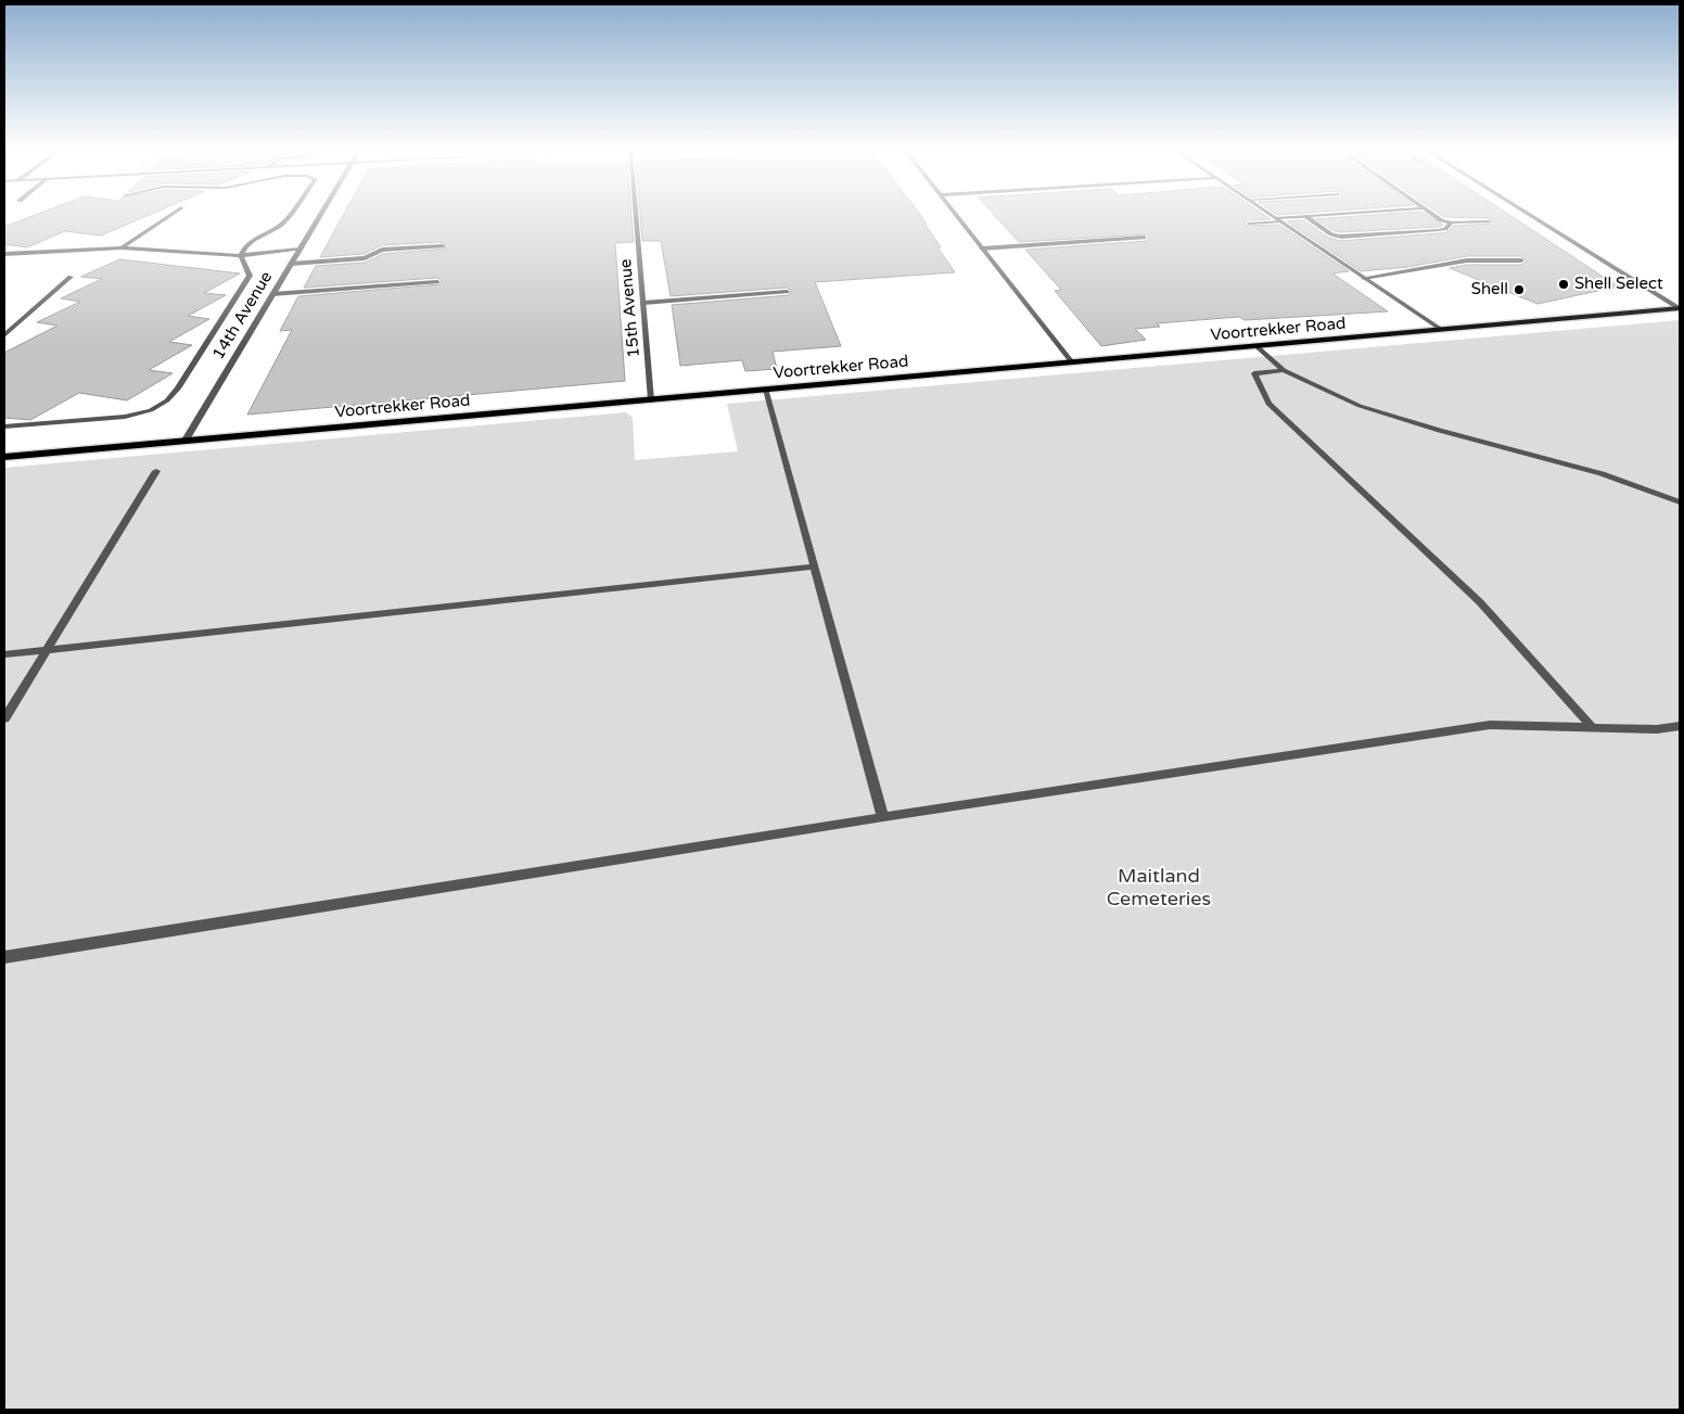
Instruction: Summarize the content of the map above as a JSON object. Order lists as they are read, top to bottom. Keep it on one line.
{"streets":{"main road":["Voortrekker Road"],"street":["15th Avenue","14th Avenue"]},"crossings":[["15th Avenue","Voortrekker Road"],["14th Avenue","Voortrekker Road"]],"parks":["Maitland Cemeteries"],"places":["Shell Select","Shell"]}
